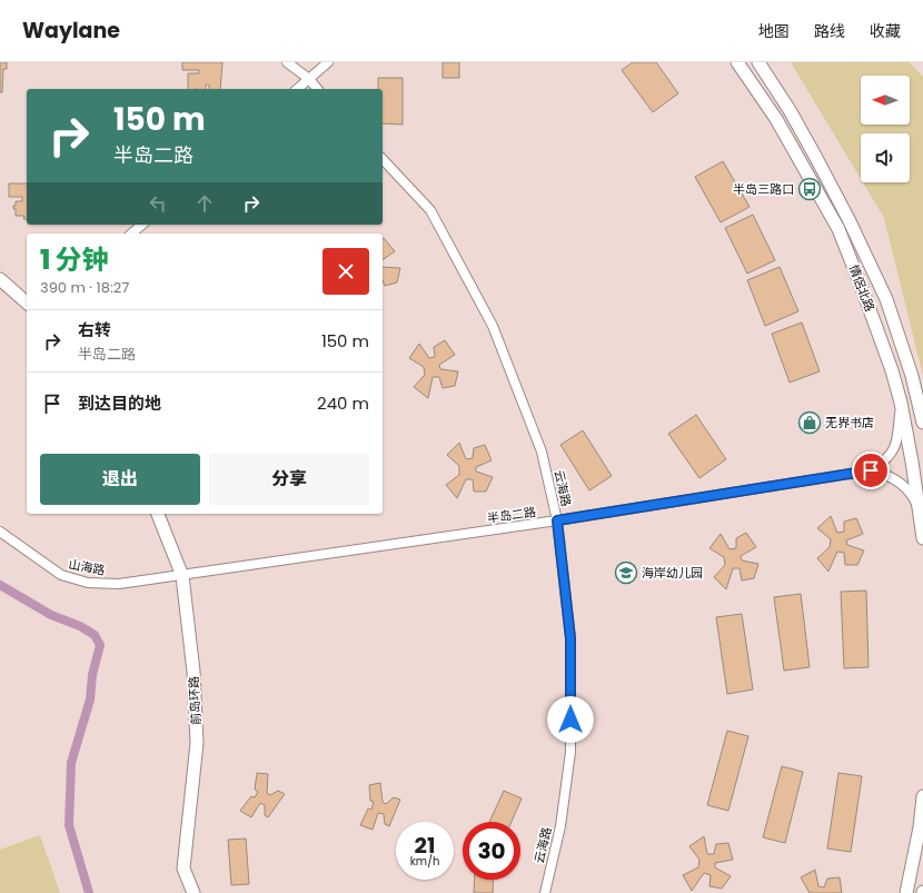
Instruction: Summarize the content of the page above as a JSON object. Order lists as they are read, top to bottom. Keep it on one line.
{"streets":{"main road":["情侶北路","前岛环路"],"street":["云海路","半岛二路","山海路"]},"crossings":[["云海路","半岛二路"],["半岛二路","山海路"],["半岛二路","前岛环路"],["山海路","前岛环路"]],"places":{"bus stop":["半岛三路口"],"shop":["无界书店"],"school or university":["海岸幼儿园"]},"north":"left","page":{"header":"Waylane","nav":["地图","路线","收藏"],"turn":["150 m","半岛二路"],"heading":["1 分钟","390 m · 18:27"],"list":[{"name":"右转","note":"半岛二路","value":"150 m"},{"name":"到达目的地","value":"240 m"}],"buttons":["退出","分享"],"speed":"21 km/h","limit":"30"}}
